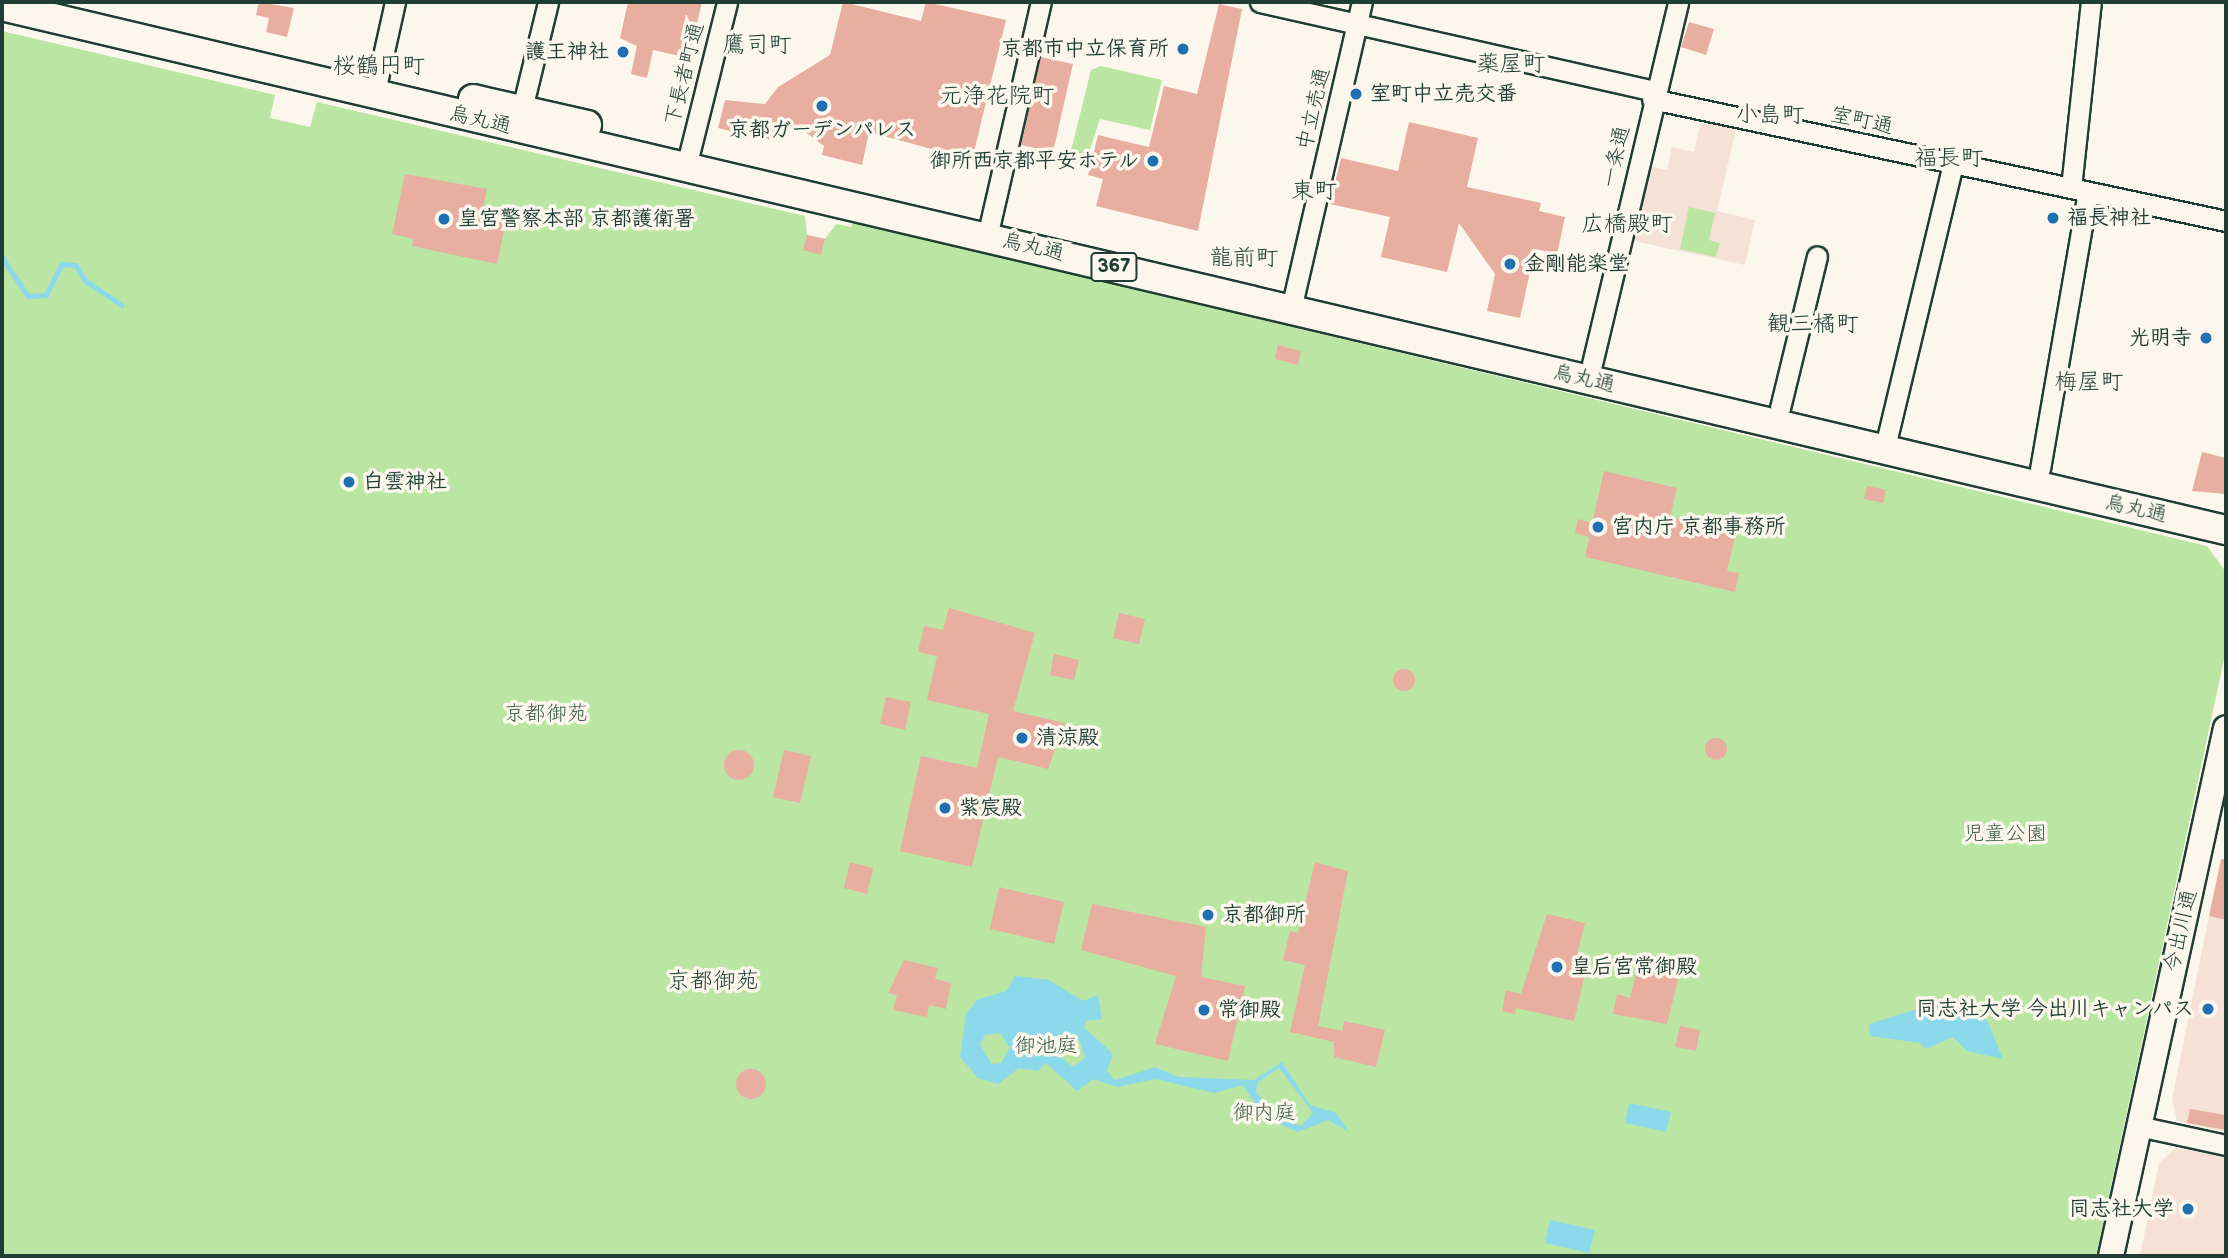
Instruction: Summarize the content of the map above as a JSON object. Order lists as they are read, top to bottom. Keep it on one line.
{"streets":{"highway":["烏丸通","367"],"main road":["今出川通"],"street":["下長者町通","中立売通","室町通","一条通"]},"crossings":[["下長者町通","烏丸通"],["中立売通","烏丸通"],["中立売通","室町通"],["烏丸通","一条通"],["室町通","一条通"]],"districts":["鷹司町","薬屋町","桜鶴円町","元浄花院町","小島町","福長町","東町","広橋殿町","龍前町","観三橘町","梅屋町","京都御苑"],"parks":["京都御苑","児童公園","御池庭","御内庭"],"places":["京都市中立保育所","護王神社","室町中立売交番","京都ガーデンパレス","御所西京都平安ホテル","福長神社","皇宮警察本部 京都護衛署","金剛能楽堂","光明寺","白雲神社","宮内庁 京都事務所","清涼殿","紫宸殿","京都御所","皇后宮常御殿","同志社大学 今出川キャンパス","常御殿","同志社大学"]}
